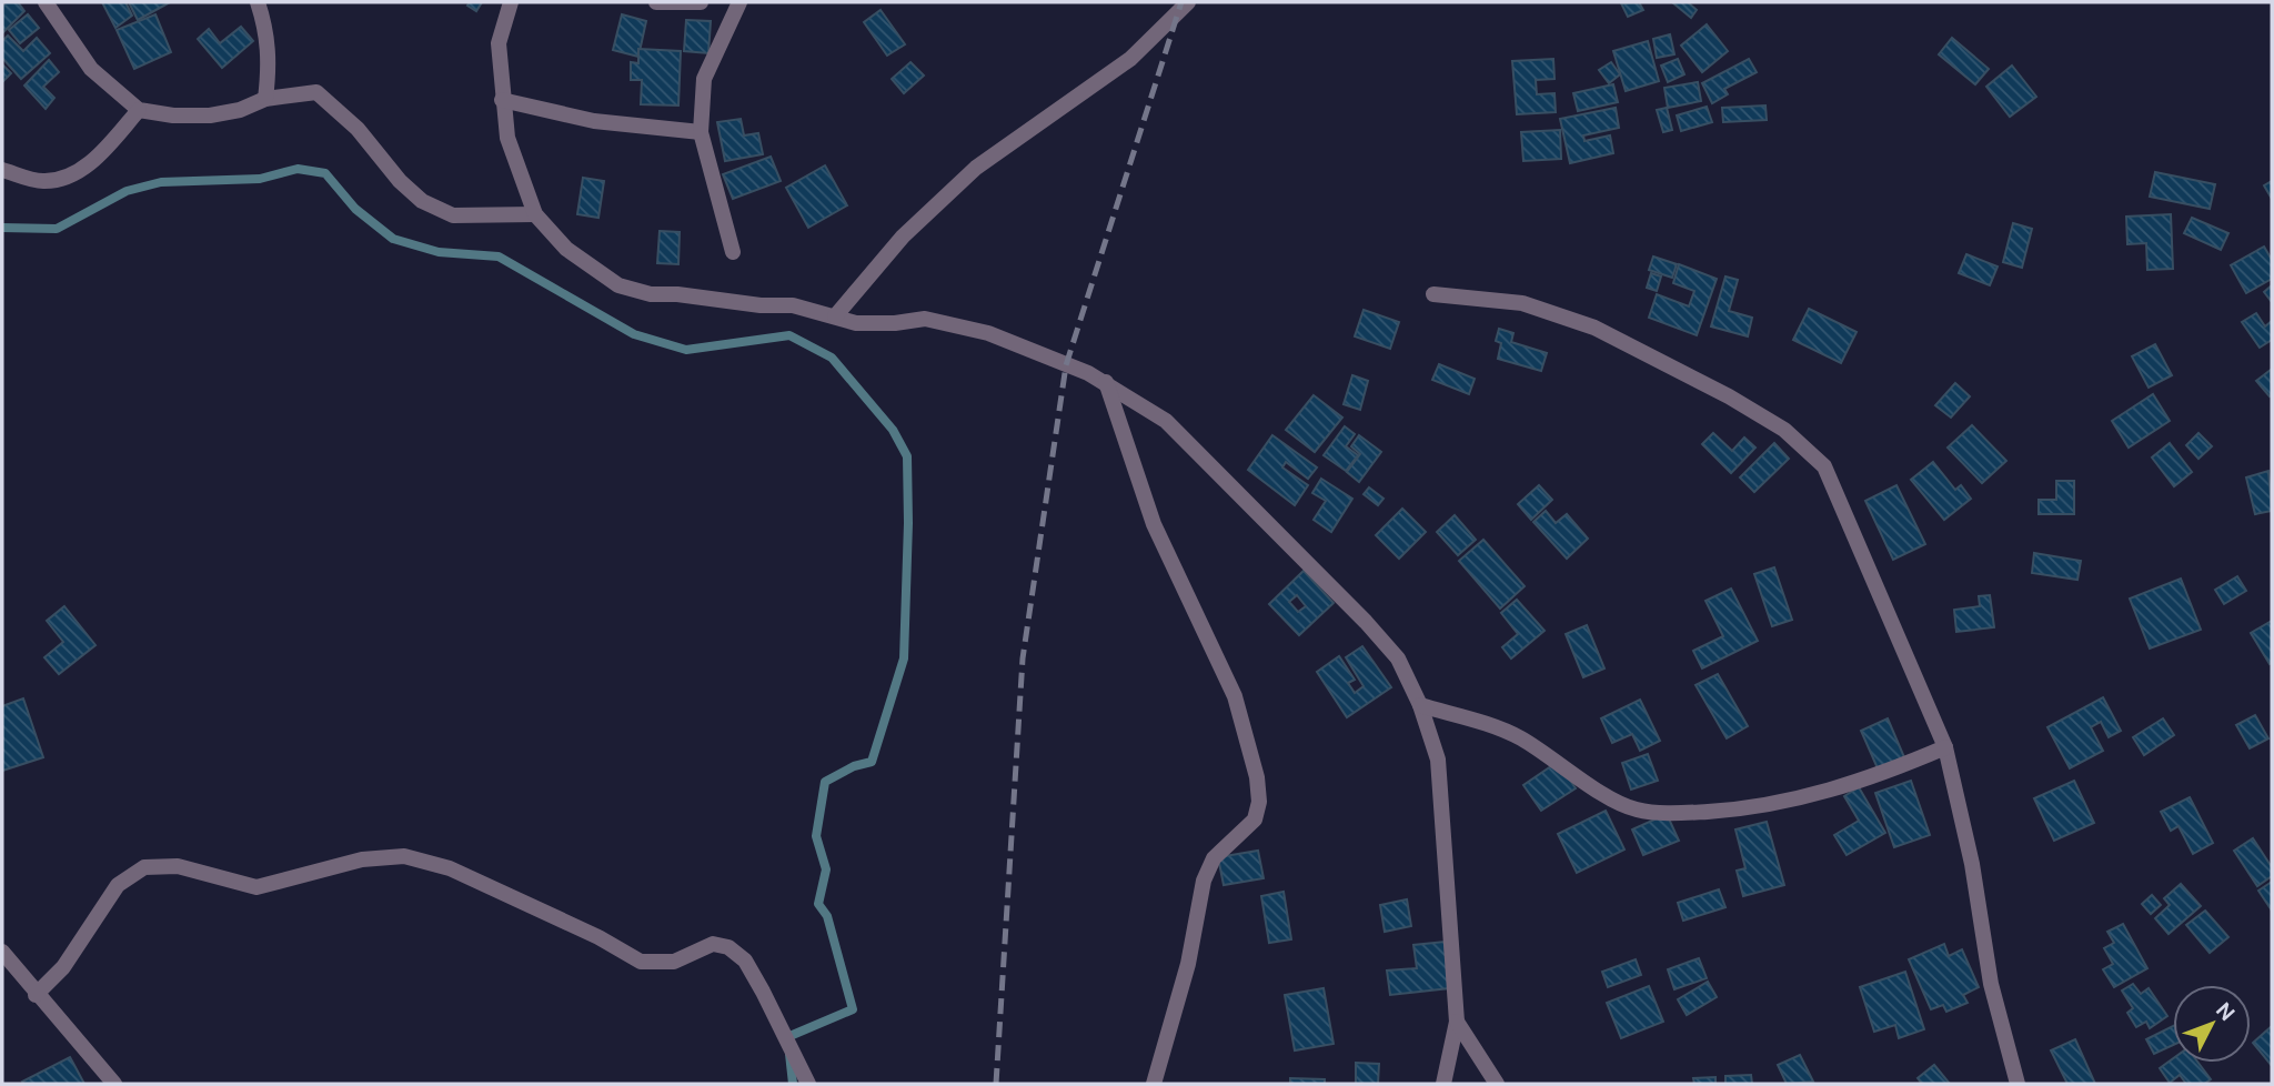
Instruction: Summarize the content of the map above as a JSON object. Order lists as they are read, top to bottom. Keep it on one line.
{"north":"top right"}
